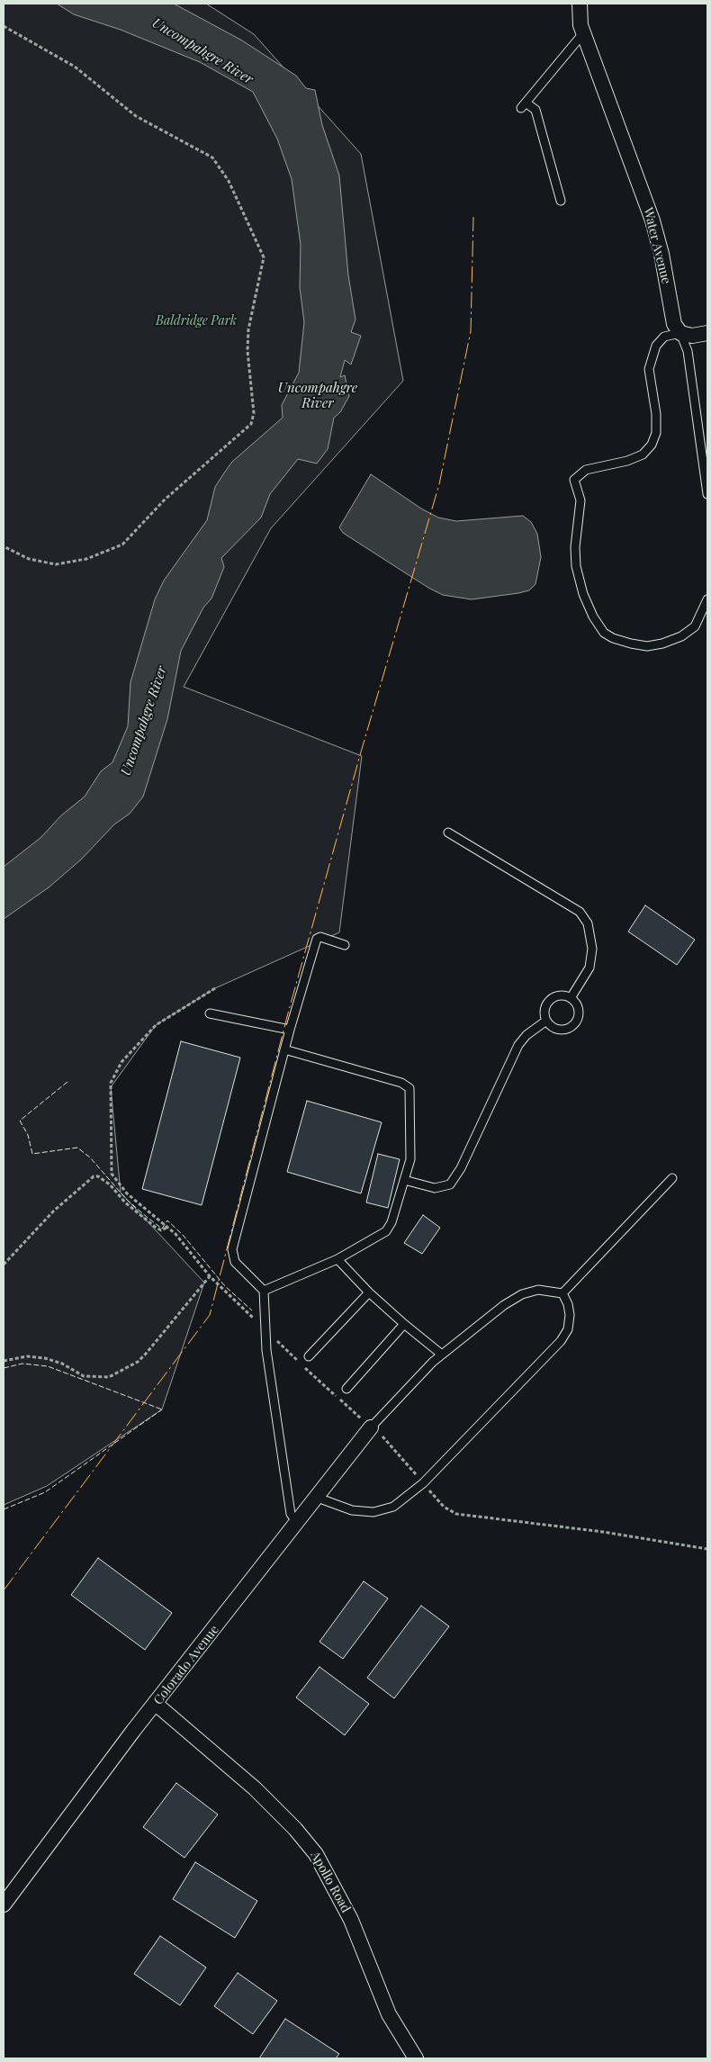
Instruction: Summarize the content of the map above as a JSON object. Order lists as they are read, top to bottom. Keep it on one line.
{"streets":{"street":["Water Avenue","Colorado Avenue","Apollo Road"]},"crossings":[["Colorado Avenue","Apollo Road"]],"water":["Uncompahgre River"],"parks":["Baldridge Park"]}
